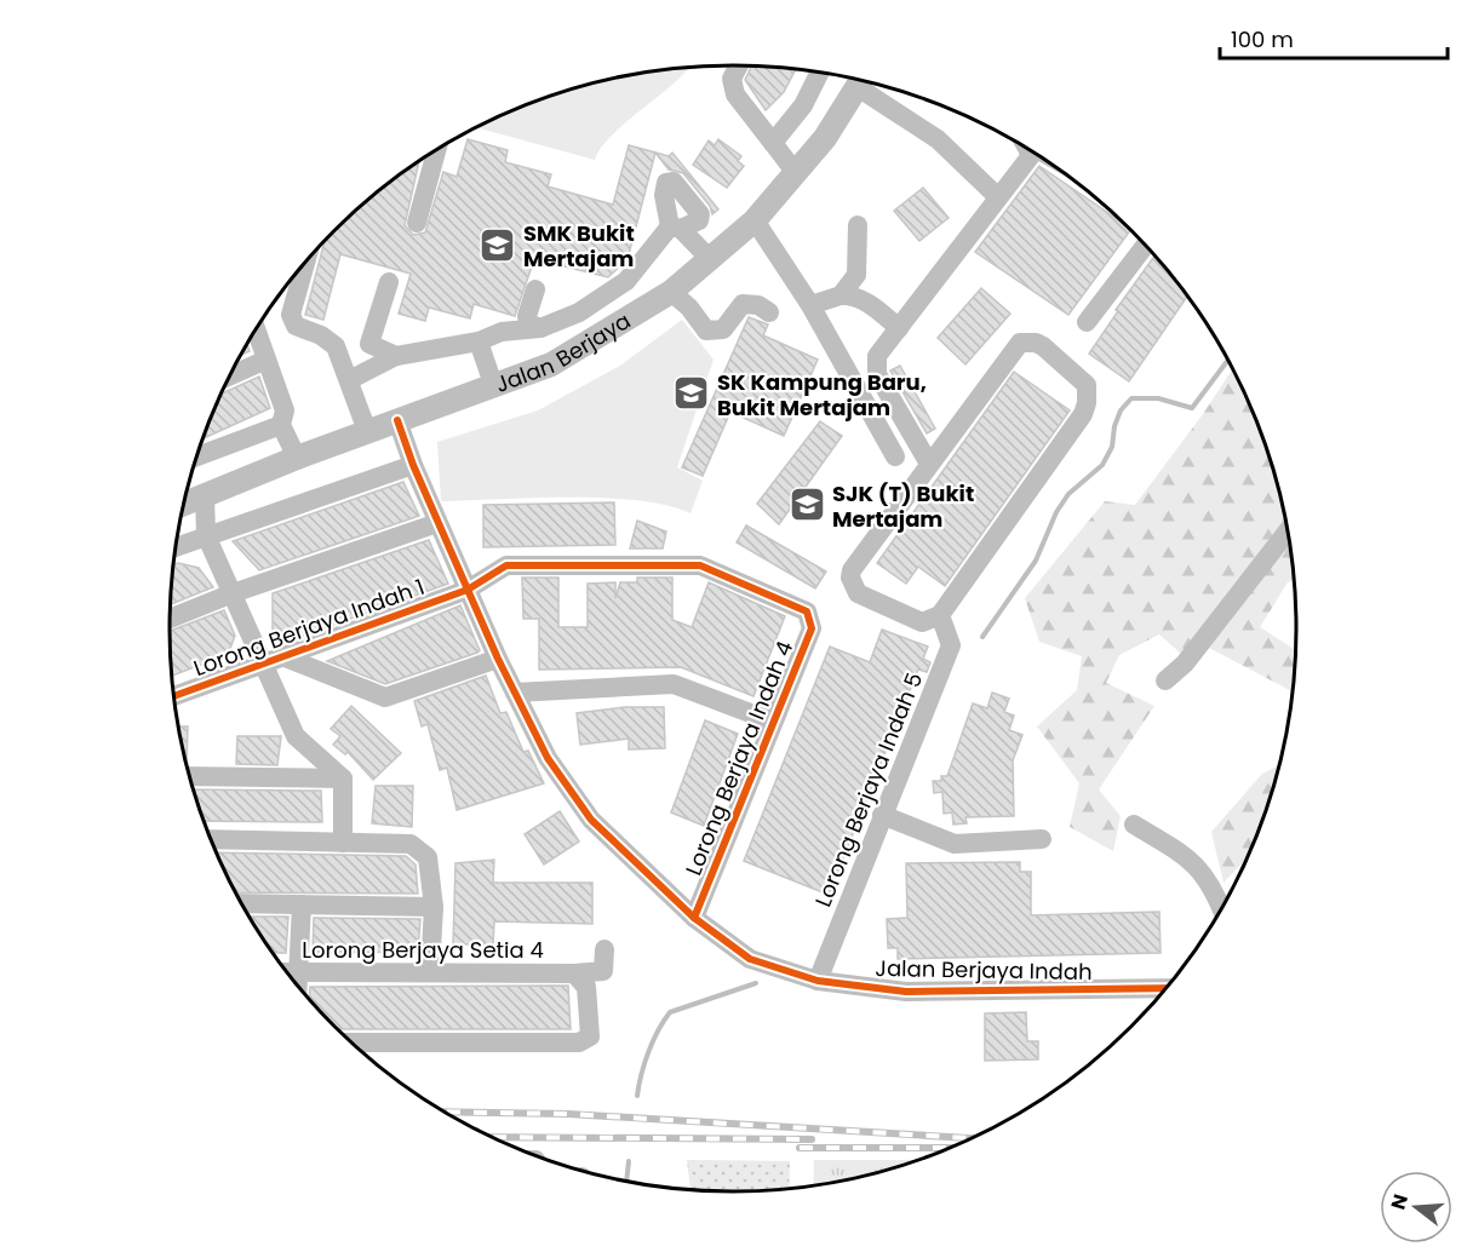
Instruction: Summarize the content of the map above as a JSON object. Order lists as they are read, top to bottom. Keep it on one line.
{"streets":{"main road":["Jalan Berjaya"],"street":["Lorong Berjaya Indah 1","Lorong Berjaya Indah 4","Lorong Berjaya Indah 5","Lorong Berjaya Setia 4","Jalan Berjaya Indah"]},"crossings":[["Jalan Berjaya","Jalan Berjaya Indah"],["Lorong Berjaya Indah 1","Lorong Berjaya Indah 4"],["Lorong Berjaya Indah 1","Jalan Berjaya Indah"],["Lorong Berjaya Indah 4","Jalan Berjaya Indah"],["Lorong Berjaya Indah 5","Jalan Berjaya Indah"]],"places":{"school or university":["SMK Bukit Mertajam","SK Kampung Baru, Bukit Mertajam","SJK (T) Bukit Mertajam"]},"scale_bar":"100 m","north":"left"}
